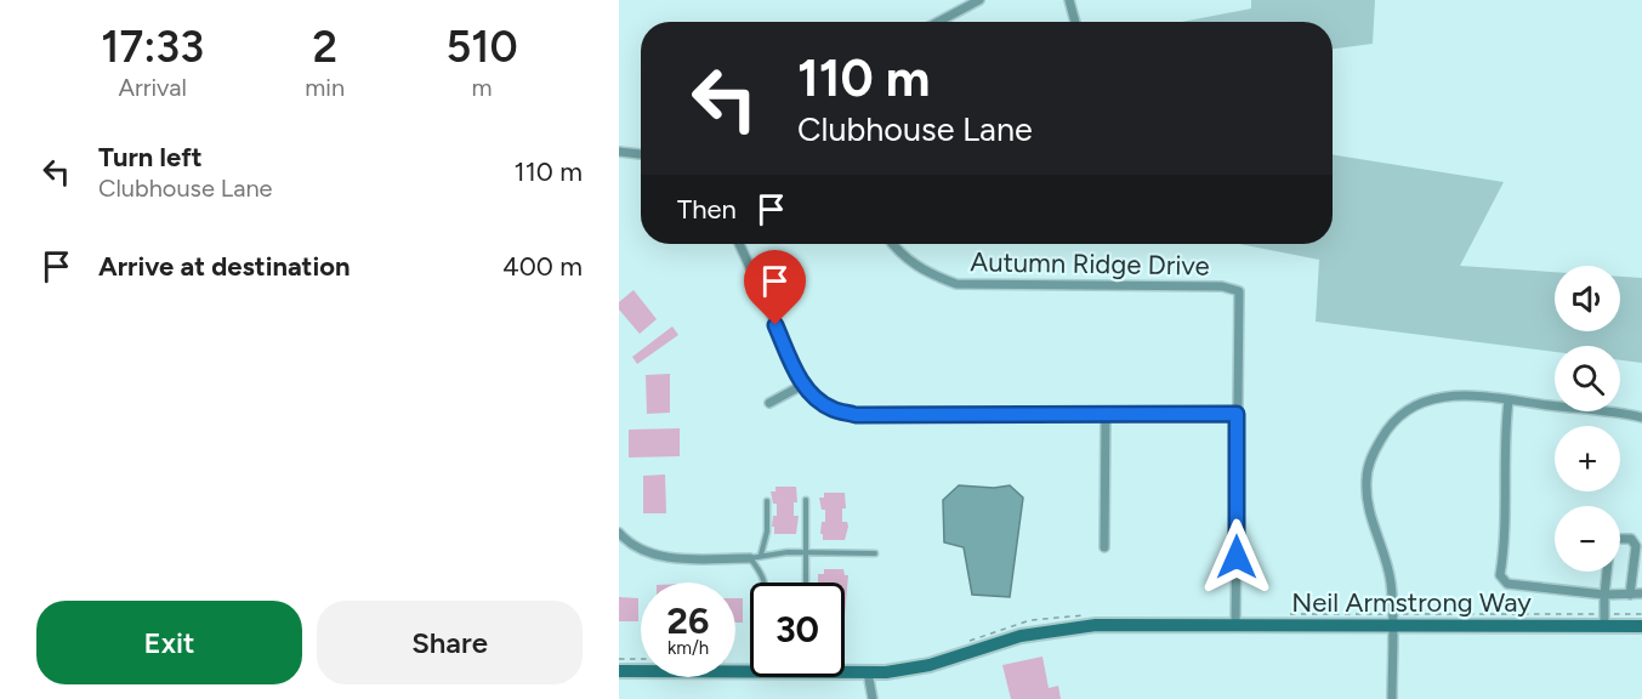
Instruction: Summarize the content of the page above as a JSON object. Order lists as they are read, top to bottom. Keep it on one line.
{"streets":{"main road":["Neil Armstrong Way"],"street":["Autumn Ridge Drive"]},"crossings":[["Autumn Ridge Drive","Neil Armstrong Way"]],"page":{"eta":["17:33","Arrival","2","min","510","m"],"turn":["110 m","Clubhouse Lane"],"list":[{"name":"Turn left","note":"Clubhouse Lane","value":"110 m"},{"name":"Arrive at destination","value":"400 m"}],"then":"Then","map_buttons":["+","−"],"speed":"26 km/h","limit":"30","buttons":["Exit","Share"]}}
